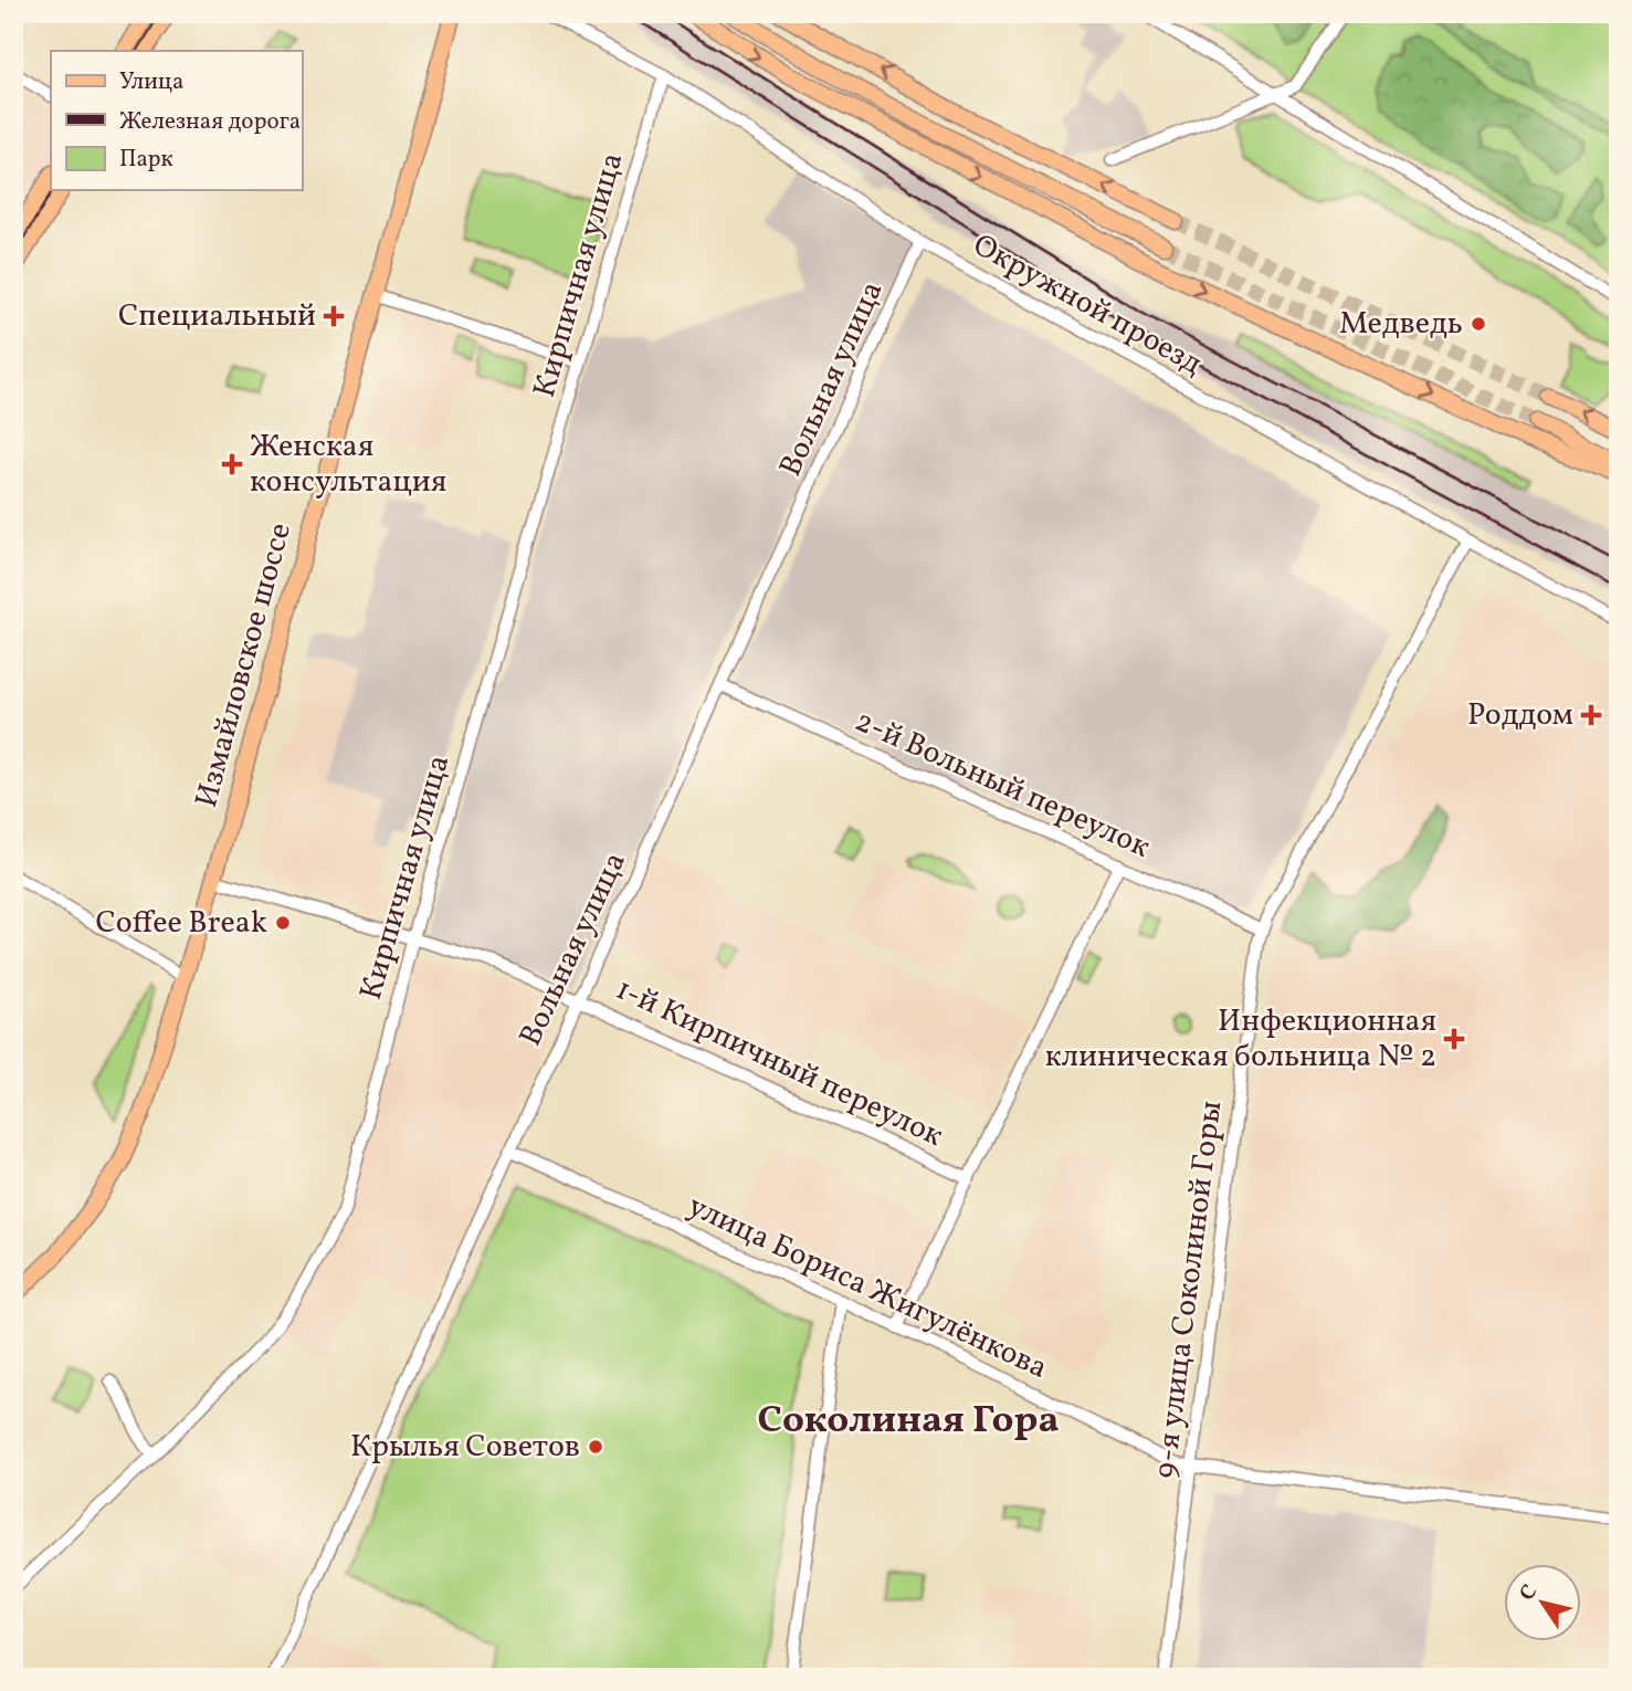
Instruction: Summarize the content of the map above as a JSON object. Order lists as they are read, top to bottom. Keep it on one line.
{"streets":{"main road":["Измайловское шоссе"],"street":["Кирпичная улица","Окружной проезд","Вольная улица","2-й Вольный переулок","1-й Кирпичный переулок","улица Бориса Жигулёнкова","9-я улица Соколиной Горы"]},"crossings":[["Кирпичная улица","Окружной проезд"],["Кирпичная улица","1-й Кирпичный переулок"],["Окружной проезд","Вольная улица"],["Окружной проезд","9-я улица Соколиной Горы"],["Вольная улица","2-й Вольный переулок"],["Вольная улица","1-й Кирпичный переулок"],["Вольная улица","улица Бориса Жигулёнкова"],["Измайловское шоссе","1-й Кирпичный переулок"],["2-й Вольный переулок","9-я улица Соколиной Горы"],["улица Бориса Жигулёнкова","9-я улица Соколиной Горы"]],"districts":["Соколиная Гора"],"places":{"health":["Специальный","Женская консультация","Роддом","Инфекционная клиническая больница № 2"],"other":["Медведь","Coffee Break","Крылья Советов"]},"legend":["Улица","Железная дорога","Парк"],"north":"top left"}
